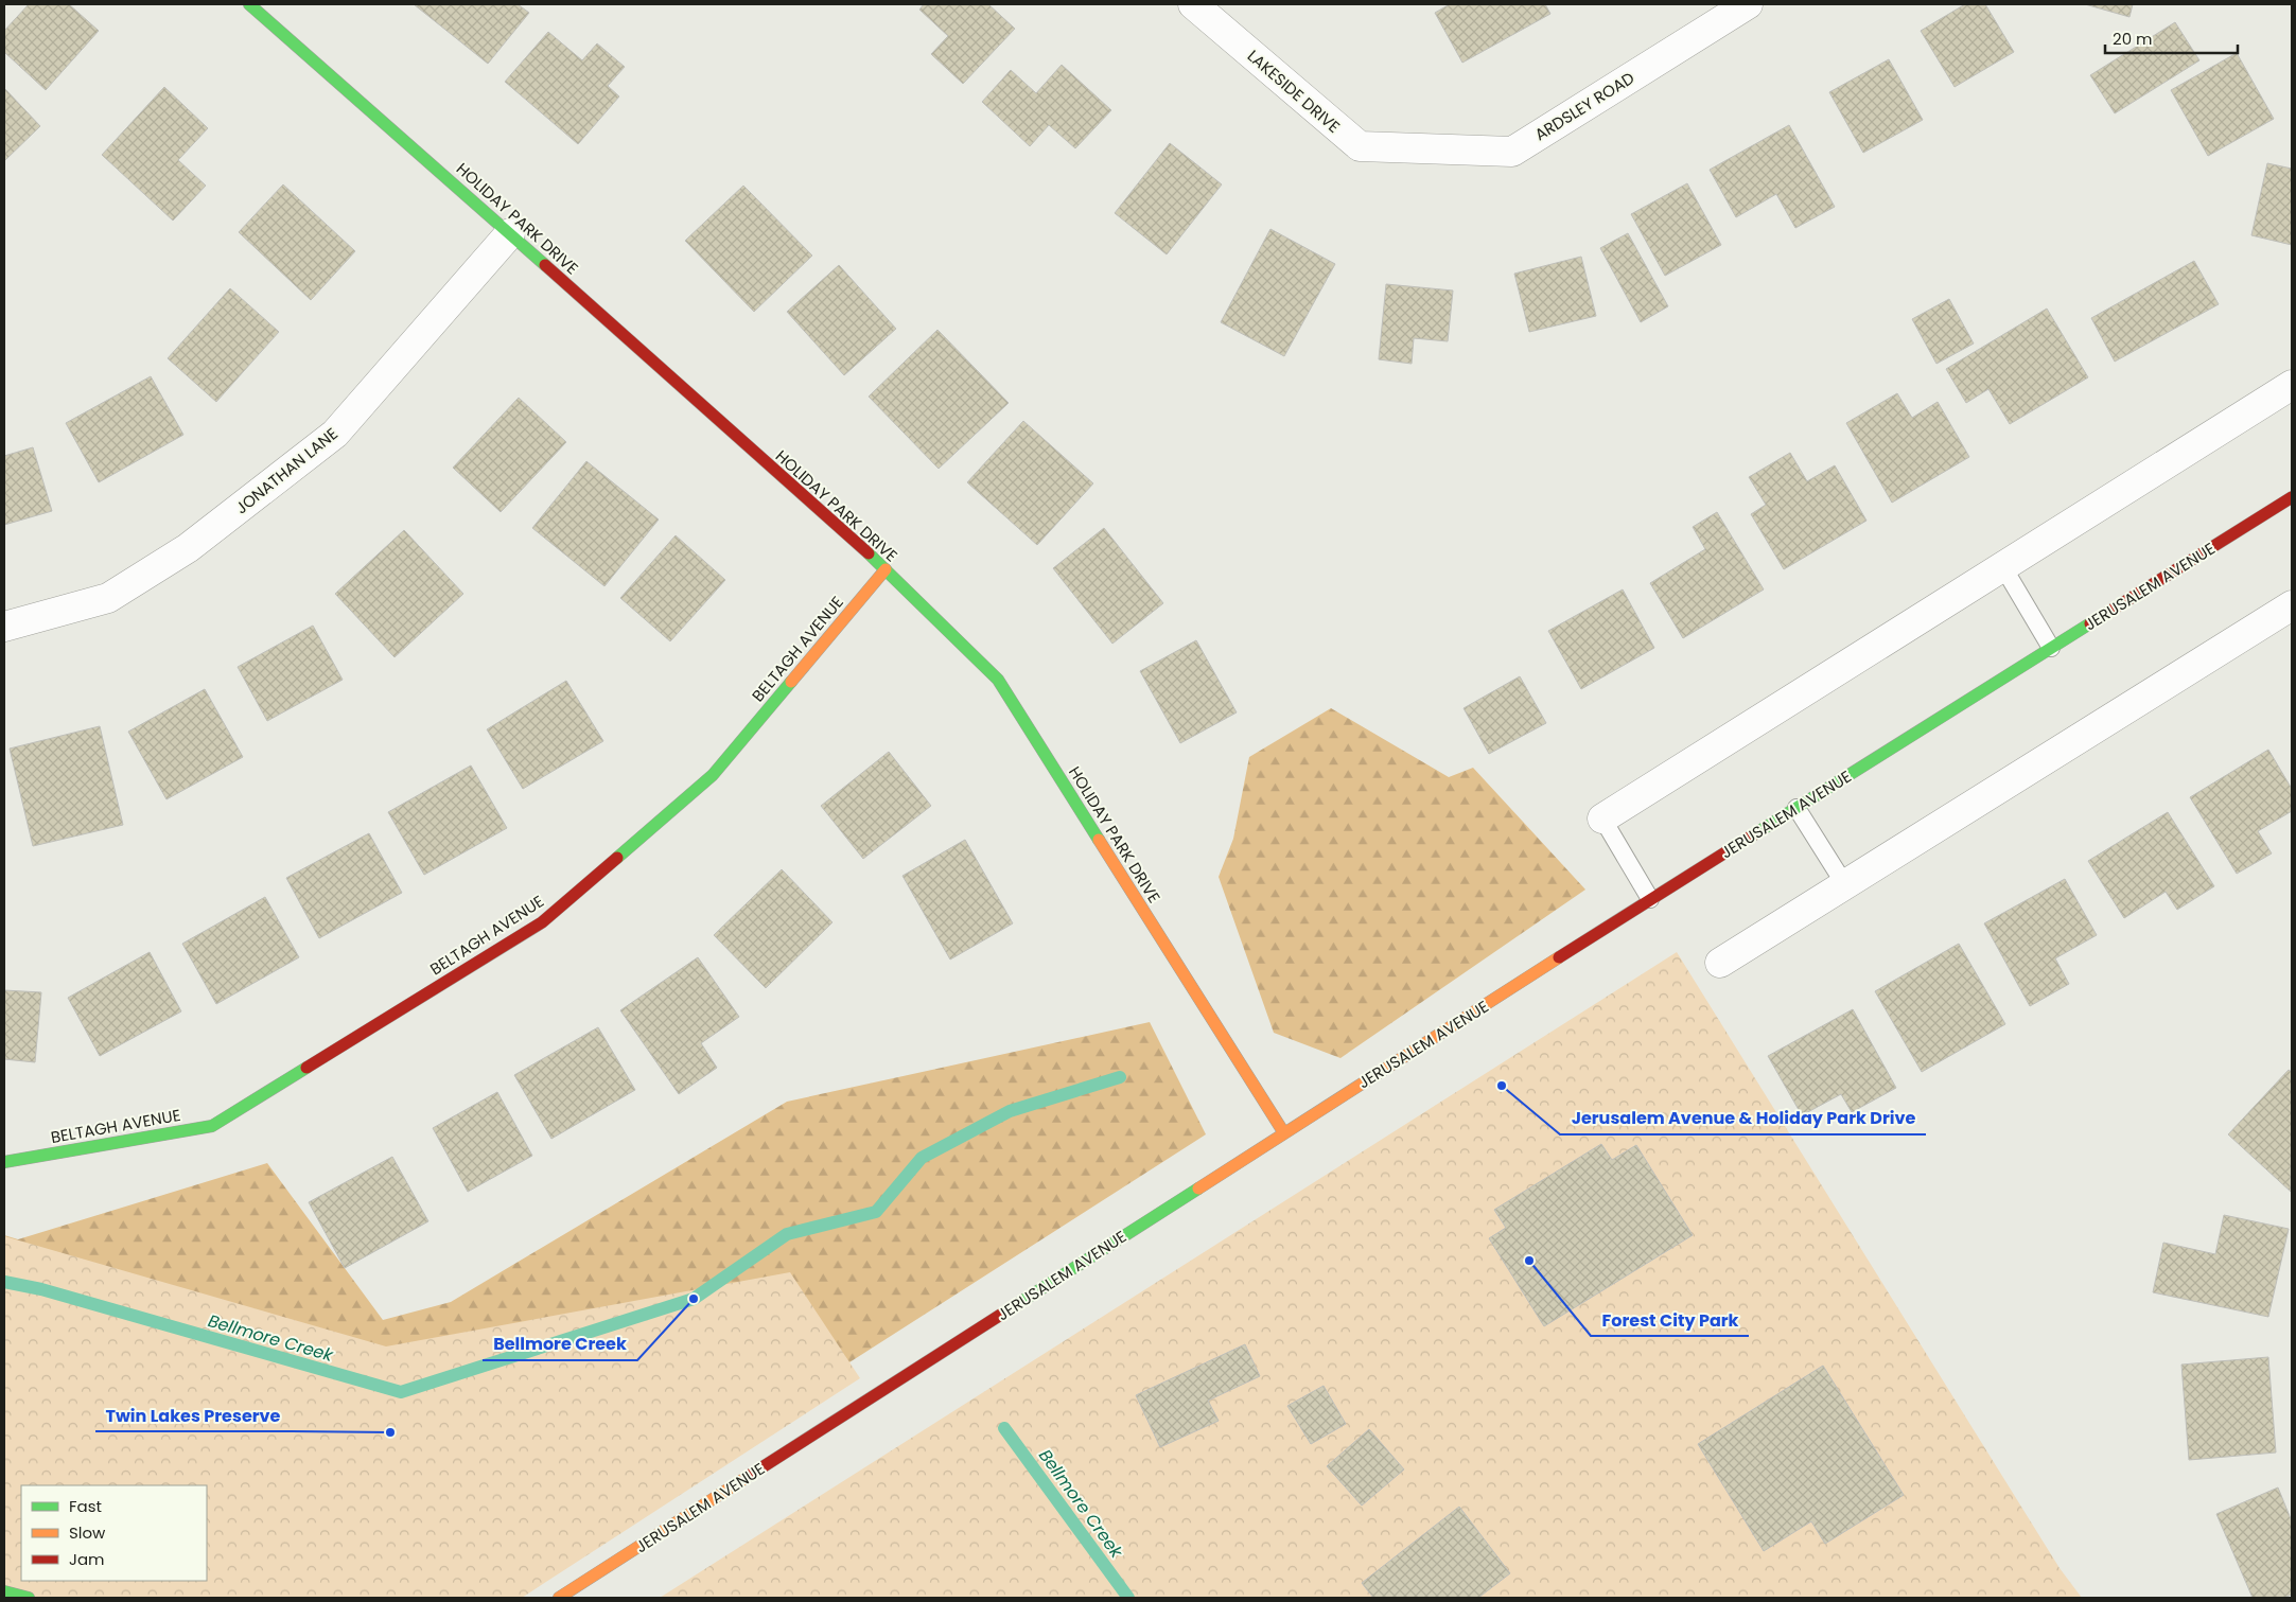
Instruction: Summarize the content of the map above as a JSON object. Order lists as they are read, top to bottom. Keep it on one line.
{"streets":{"main road":["HOLIDAY PARK DRIVE","JERUSALEM AVENUE","BELTAGH AVENUE"],"street":["LAKESIDE DRIVE","ARDSLEY ROAD","JONATHAN LANE"]},"crossings":[["LAKESIDE DRIVE","ARDSLEY ROAD"],["HOLIDAY PARK DRIVE","JONATHAN LANE"],["HOLIDAY PARK DRIVE","JERUSALEM AVENUE"],["HOLIDAY PARK DRIVE","BELTAGH AVENUE"]],"water":["Bellmore Creek"],"places":["Jerusalem Avenue & Holiday Park Drive","Forest City Park","Bellmore Creek","Twin Lakes Preserve"],"legend":["Fast","Slow","Jam"],"scale_bar":"20 m"}
